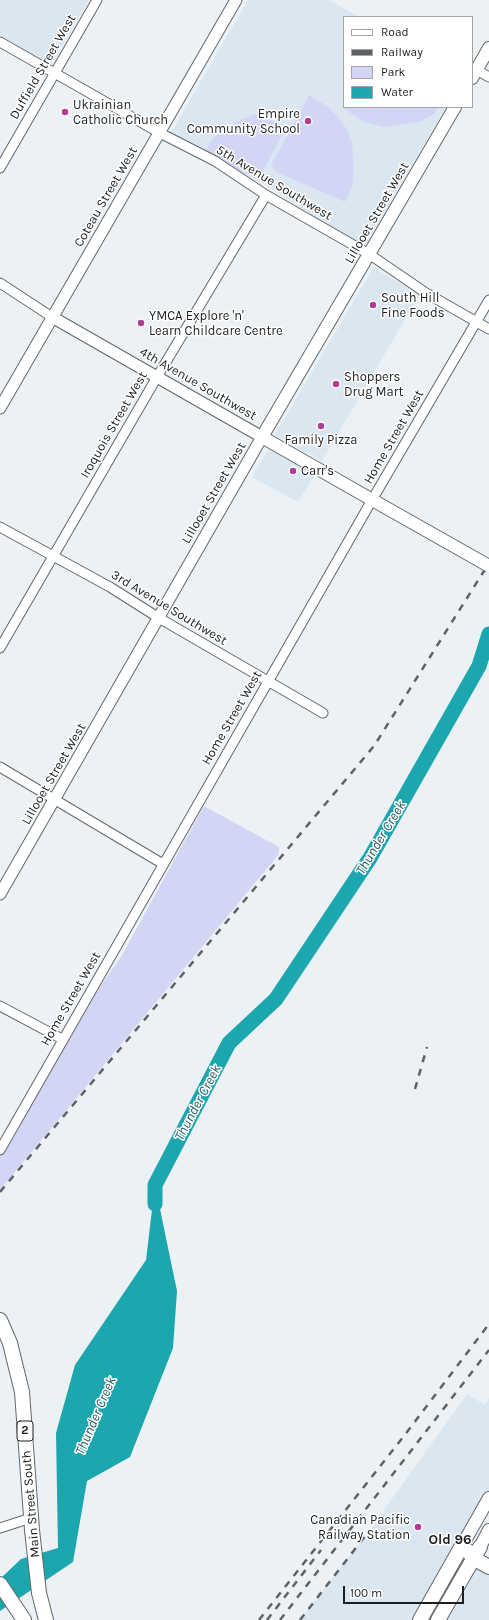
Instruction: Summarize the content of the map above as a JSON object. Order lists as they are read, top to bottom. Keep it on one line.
{"streets":{"main road":["Lillooet Street West","4th Avenue Southwest","2","Main Street South"],"street":["Duffield Street West","5th Avenue Southwest","Coteau Street West","Iroquois Street West","Home Street West","3rd Avenue Southwest"]},"crossings":[["Duffield Street West","5th Avenue Southwest"],["5th Avenue Southwest","Coteau Street West"],["5th Avenue Southwest","Lillooet Street West"],["5th Avenue Southwest","Iroquois Street West"],["5th Avenue Southwest","Home Street West"],["Coteau Street West","4th Avenue Southwest"],["Lillooet Street West","4th Avenue Southwest"],["Lillooet Street West","3rd Avenue Southwest"],["4th Avenue Southwest","Iroquois Street West"],["4th Avenue Southwest","Home Street West"],["Iroquois Street West","3rd Avenue Southwest"],["Home Street West","3rd Avenue Southwest"]],"districts":["Old 96"],"water":["Thunder Creek"],"places":["Ukrainian Catholic Church","Empire Community School","South Hill Fine Foods","YMCA Explore 'n' Learn Childcare Centre","Shoppers Drug Mart","Family Pizza","Carr's","Canadian Pacific Railway Station"],"legend":["Road","Railway","Park","Water"],"scale_bar":"100 m"}
